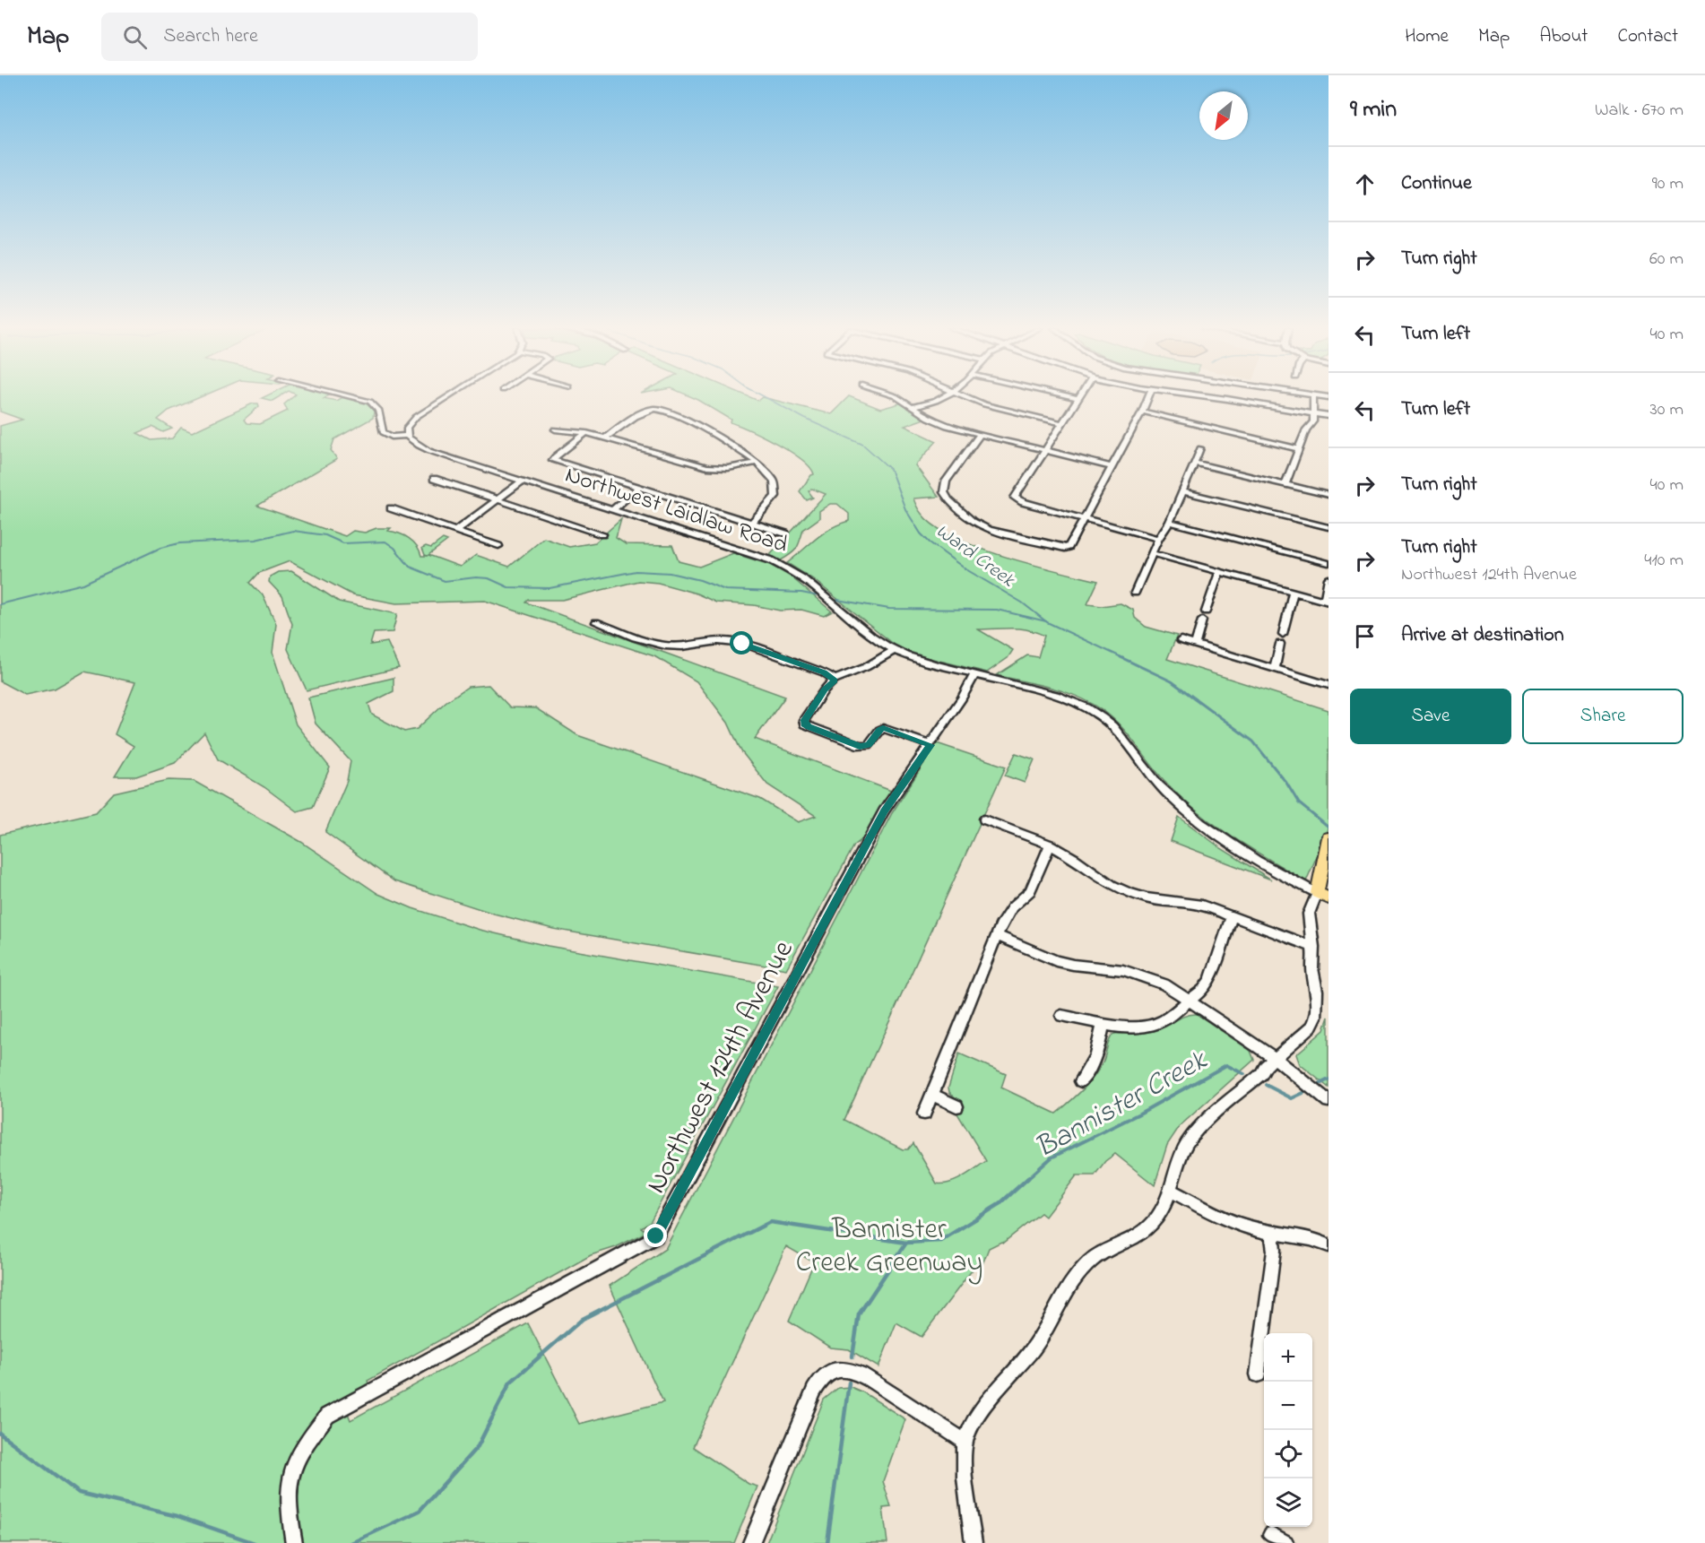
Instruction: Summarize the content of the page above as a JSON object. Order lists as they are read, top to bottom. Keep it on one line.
{"streets":{"street":["Northwest Laidlaw Road","Northwest 124th Avenue"]},"crossings":[["Northwest Laidlaw Road","Northwest 124th Avenue"]],"water":["Ward Creek","Bannister Creek"],"parks":["Bannister Creek Greenway"],"north":"bottom left","page":{"header":"Map","search":"Search here","nav":["Home","Map","About","Contact"],"heading":["9 min","Walk · 670 m"],"list":[["Continue","90 m"],["Turn right","60 m"],["Turn left","40 m"],["Turn left","30 m"],["Turn right","40 m"],["Turn right","Northwest 124th Avenue","410 m"],"Arrive at destination"],"buttons":["Save","Share"],"map_buttons":["+","−"]}}
